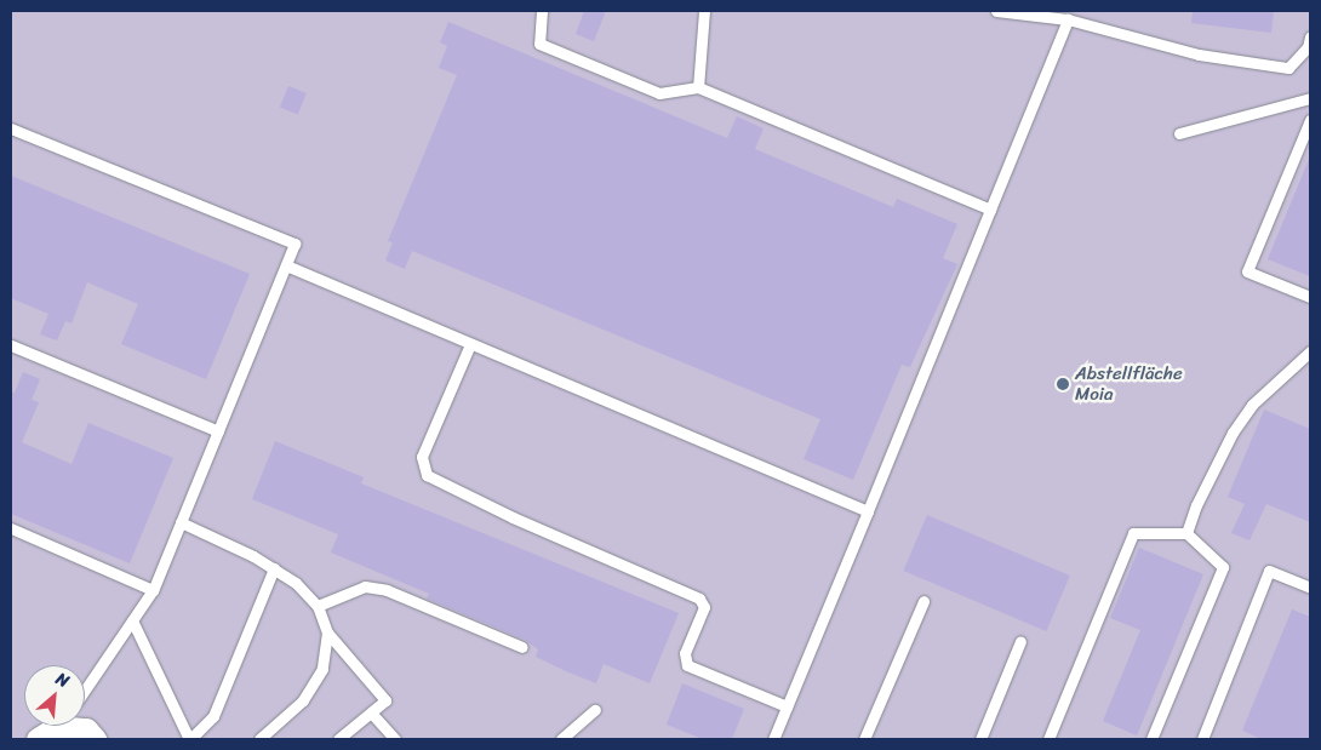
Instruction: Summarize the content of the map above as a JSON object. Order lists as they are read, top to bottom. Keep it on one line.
{"places":["Abstellfläche Moia"],"north":"top right"}
